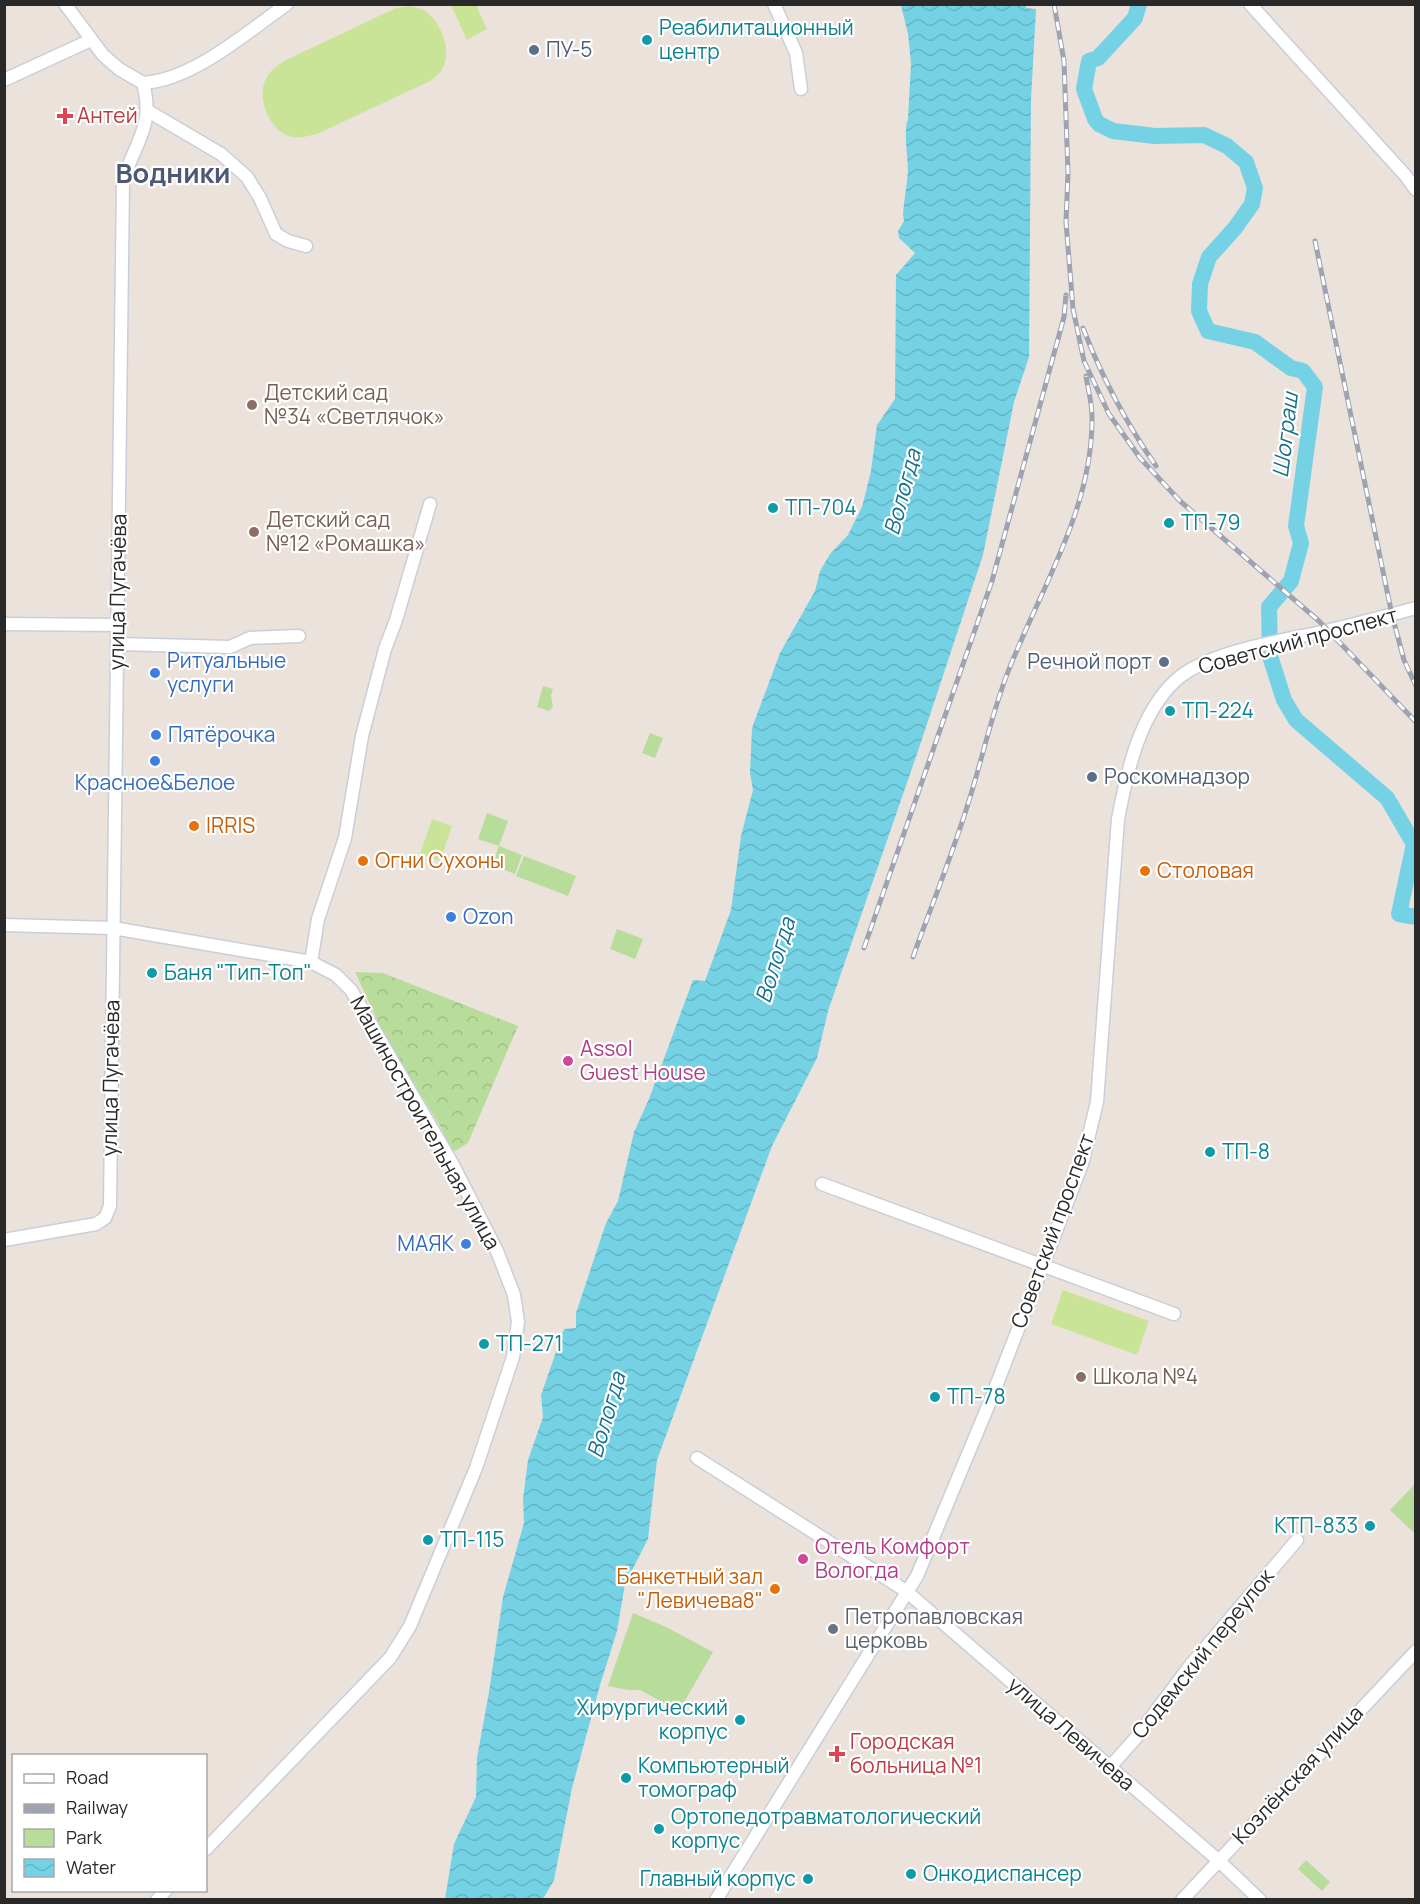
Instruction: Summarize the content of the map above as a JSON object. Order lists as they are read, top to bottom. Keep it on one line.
{"streets":{"street":["улица Пугачёва","Советский проспект","Машиностроительная улица","Содемский переулок","улица Левичева","Козлёнская улица"]},"crossings":[["улица Пугачёва","Машиностроительная улица"],["Советский проспект","улица Левичева"],["Содемский переулок","улица Левичева"],["улица Левичева","Козлёнская улица"]],"districts":["Водники"],"water":["Шограш","Вологда"],"places":{"other":["Реабилитационный центр","ПУ-5","Детский сад №34 «Светлячок»","ТП-704","ТП-79","Детский сад №12 «Ромашка»","Речной порт","Ритуальные услуги","ТП-224","Пятёрочка","Красное&Белое","Роскомнадзор","IRRIS","Огни Сухоны","Столовая","Ozon","Баня \"Тип-Топ\"","Assol Guest House","ТП-8","МАЯК","ТП-271","Школа №4","ТП-78","КТП-833","ТП-115","Отель Комфорт Вологда","Банкетный зал \"Левичева8\"","Петропавловская церковь","Хирургический корпус","Компьютерный томограф","Ортопедотравматологический корпус","Онкодиспансер","Главный корпус"],"health":["Антей","Городская больница №1"]},"legend":["Road","Railway","Park","Water"]}
